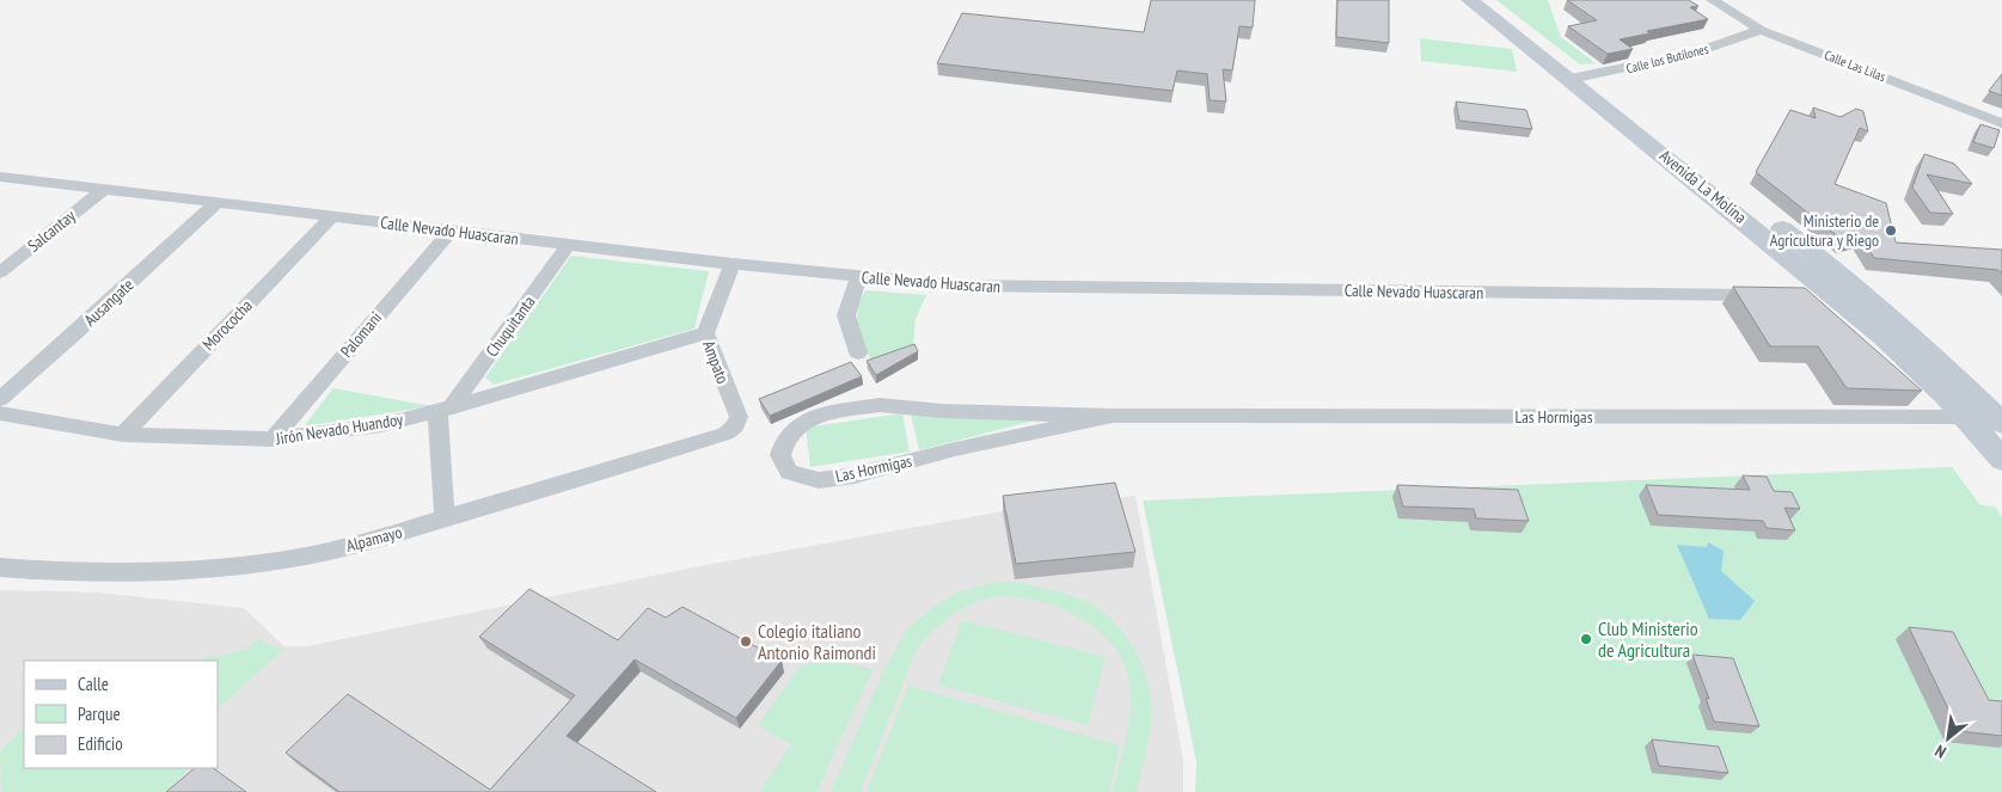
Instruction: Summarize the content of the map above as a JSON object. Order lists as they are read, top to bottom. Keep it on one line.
{"streets":{"main road":["Avenida La Molina"],"street":["Calle los Butilones","Calle Las Lilas","Salcantay","Calle Nevado Huascaran","Ausangate","Morococha","Chuquitanta","Palomani","Ampato","Las Hormigas","Jirón Nevado Huandoy","Alpamayo"]},"crossings":[["Calle los Butilones","Calle Las Lilas"],["Calle los Butilones","Avenida La Molina"],["Avenida La Molina","Las Hormigas"],["Salcantay","Calle Nevado Huascaran"],["Calle Nevado Huascaran","Ausangate"],["Calle Nevado Huascaran","Morococha"],["Calle Nevado Huascaran","Chuquitanta"],["Calle Nevado Huascaran","Palomani"],["Calle Nevado Huascaran","Ampato"],["Morococha","Jirón Nevado Huandoy"],["Chuquitanta","Jirón Nevado Huandoy"],["Palomani","Jirón Nevado Huandoy"],["Ampato","Jirón Nevado Huandoy"],["Ampato","Alpamayo"]],"places":["Ministerio de Agricultura y Riego","Club Ministerio de Agricultura","Colegio italiano Antonio Raimondi"],"legend":["Calle","Parque","Edificio"],"north":"bottom left"}
